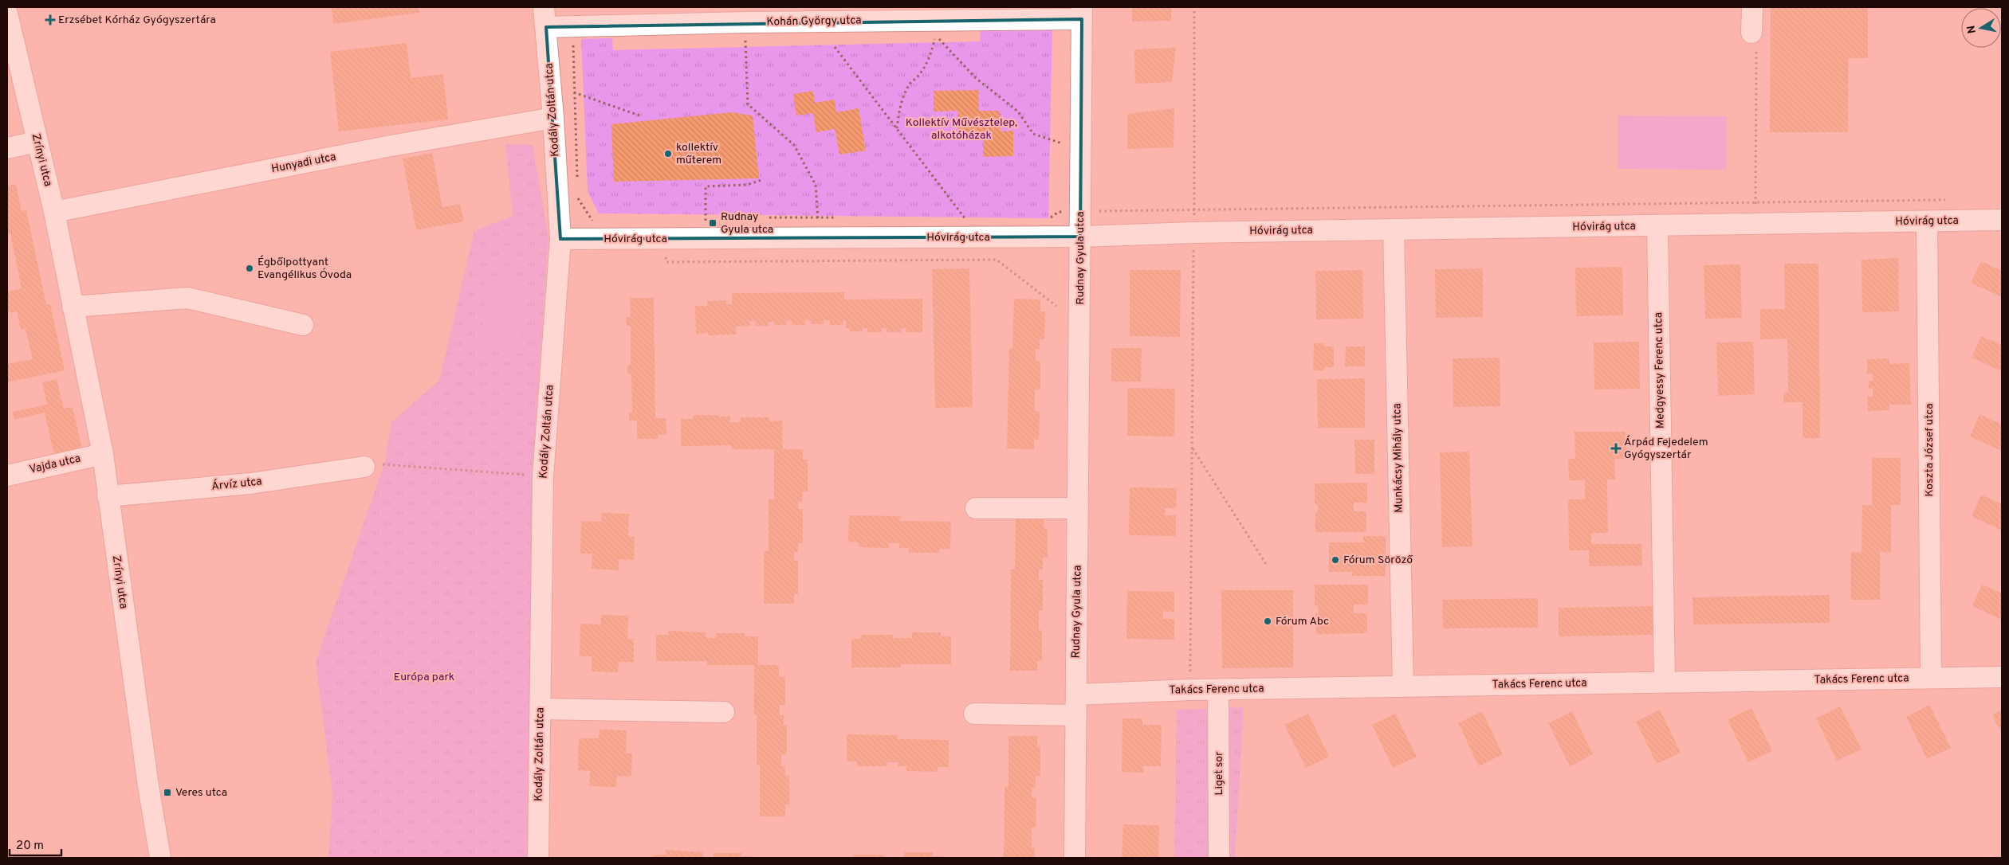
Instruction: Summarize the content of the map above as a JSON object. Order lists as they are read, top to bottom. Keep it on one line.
{"streets":{"street":["Kohán György utca","Kodály Zoltán utca","Zrínyi utca","Hunyadi utca","Hóvirág utca","Rudnay Gyula utca","Medgyessy Ferenc utca","Koszta József utca","Munkácsy Mihály utca","Vajda utca","Árvíz utca","Takács Ferenc utca","Liget sor"]},"crossings":[["Kohán György utca","Kodály Zoltán utca"],["Kohán György utca","Rudnay Gyula utca"],["Kodály Zoltán utca","Hunyadi utca"],["Kodály Zoltán utca","Hóvirág utca"],["Zrínyi utca","Hunyadi utca"],["Zrínyi utca","Vajda utca"],["Zrínyi utca","Árvíz utca"],["Hóvirág utca","Rudnay Gyula utca"],["Hóvirág utca","Medgyessy Ferenc utca"],["Hóvirág utca","Koszta József utca"],["Hóvirág utca","Munkácsy Mihály utca"],["Rudnay Gyula utca","Takács Ferenc utca"],["Medgyessy Ferenc utca","Takács Ferenc utca"],["Koszta József utca","Takács Ferenc utca"],["Munkácsy Mihály utca","Takács Ferenc utca"],["Takács Ferenc utca","Liget sor"]],"parks":["Kollektív Művésztelep, alkotóházak","Európa park"],"places":{"health":["Erzsébet Kórház Gyógyszertára","Árpád Fejedelem Gyógyszertár"],"other":["kollektív műterem","Égbőlpottyant Evangélikus Óvoda","Fórum Söröző","Fórum Abc"],"transit":["Rudnay Gyula utca","Veres utca"]},"scale_bar":"20 m","north":"left"}
